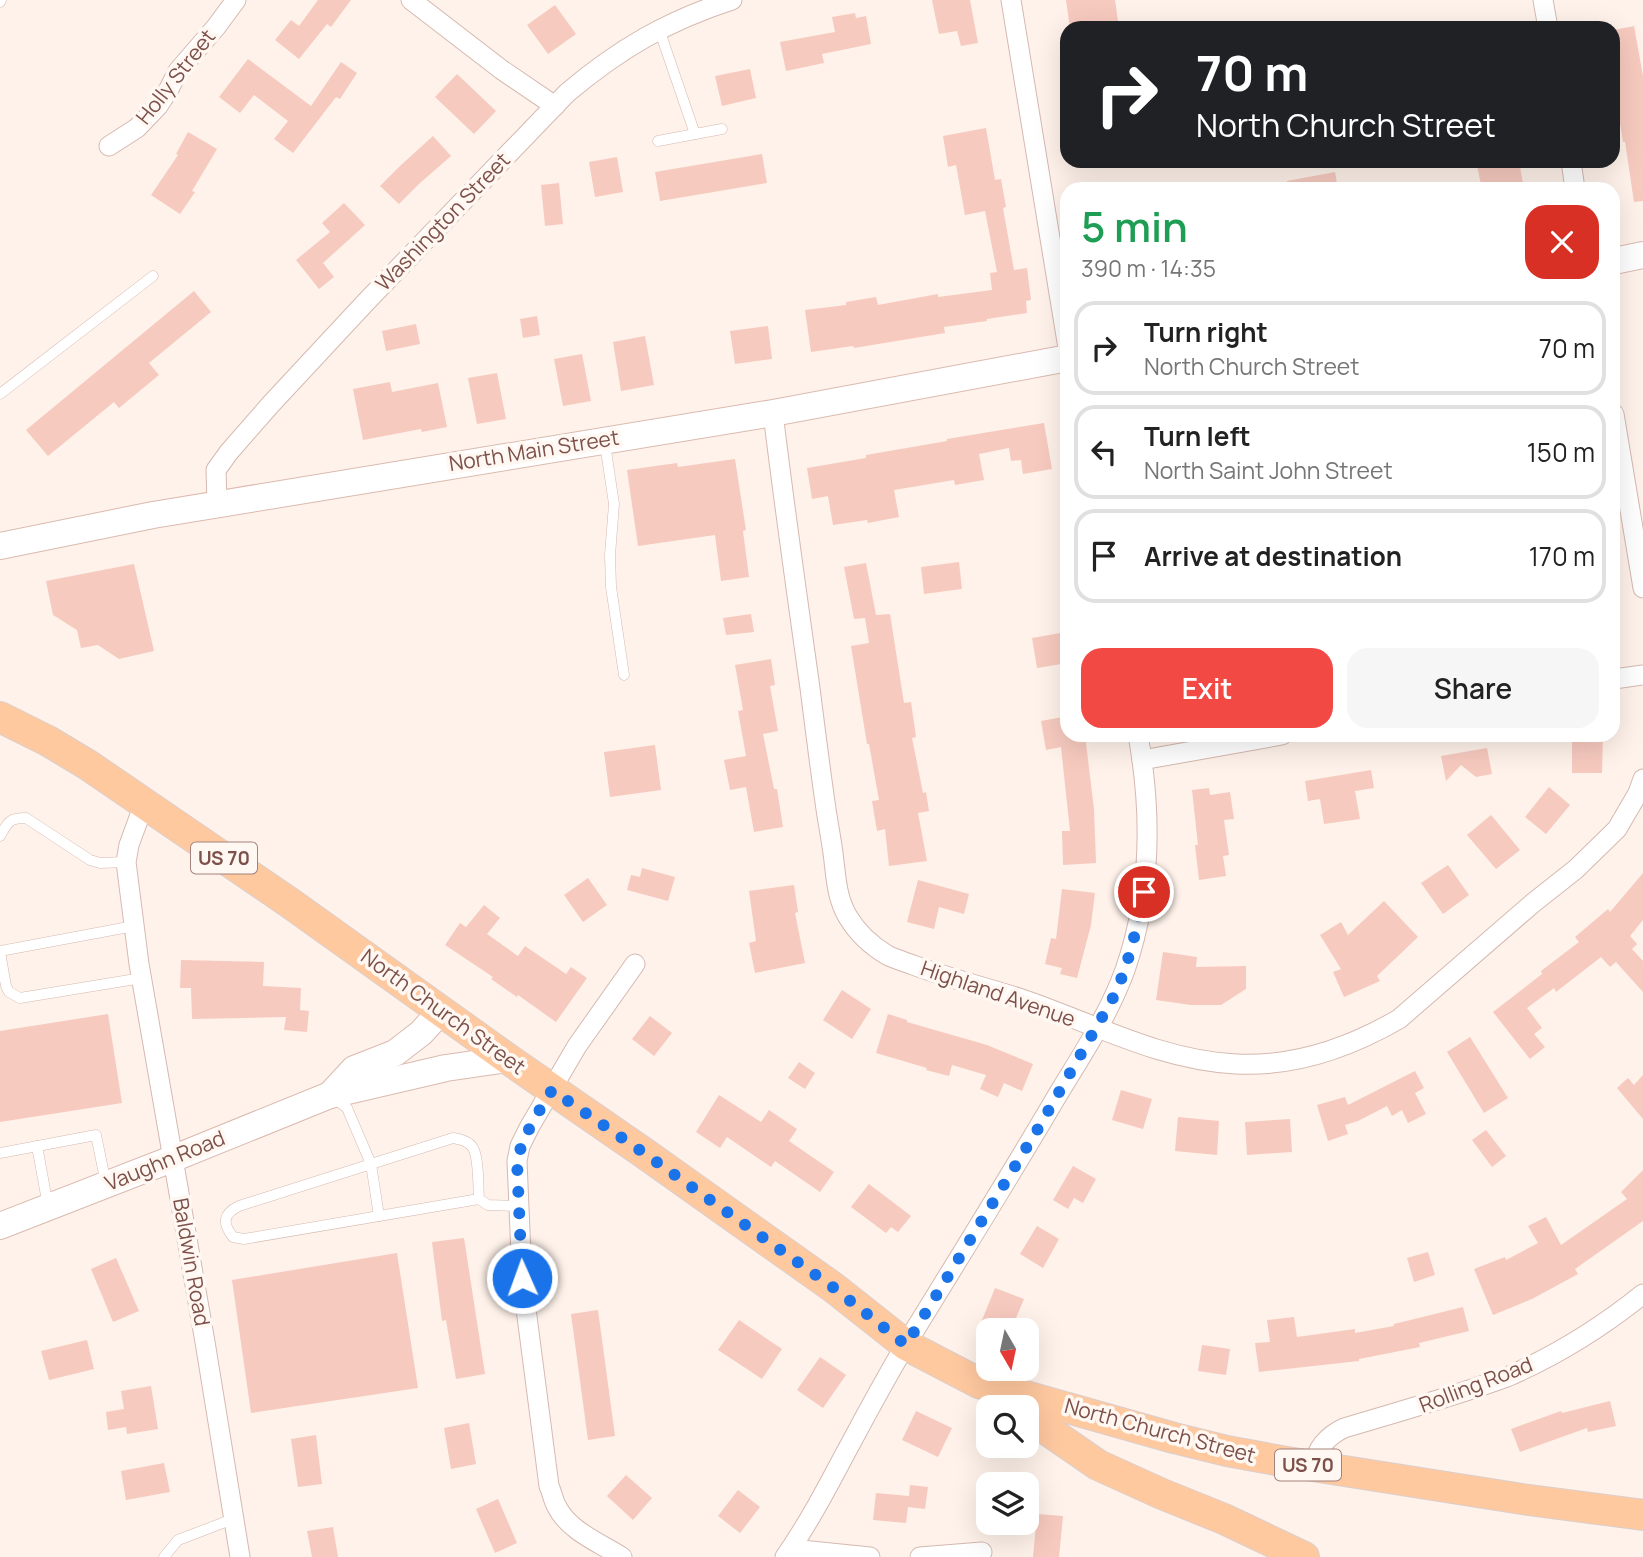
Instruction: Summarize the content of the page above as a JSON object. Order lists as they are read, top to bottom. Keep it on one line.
{"streets":{"main road":["US 70","North Church Street"],"street":["Holly Street","Washington Street","North Main Street","Highland Avenue","Vaughn Road","Baldwin Road","Rolling Road"]},"crossings":[["Washington Street","North Main Street"],["North Main Street","Highland Avenue"],["US 70","North Church Street"],["North Church Street","Vaughn Road"],["North Church Street","Baldwin Road"],["North Church Street","Rolling Road"],["Vaughn Road","Baldwin Road"]],"north":"bottom","page":{"turn":["70 m","North Church Street"],"heading":["5 min","390 m · 14:35"],"list":[{"name":"Turn right","note":"North Church Street","value":"70 m"},{"name":"Turn left","note":"North Saint John Street","value":"150 m"},{"name":"Arrive at destination","value":"170 m"}],"buttons":["Exit","Share"]}}
